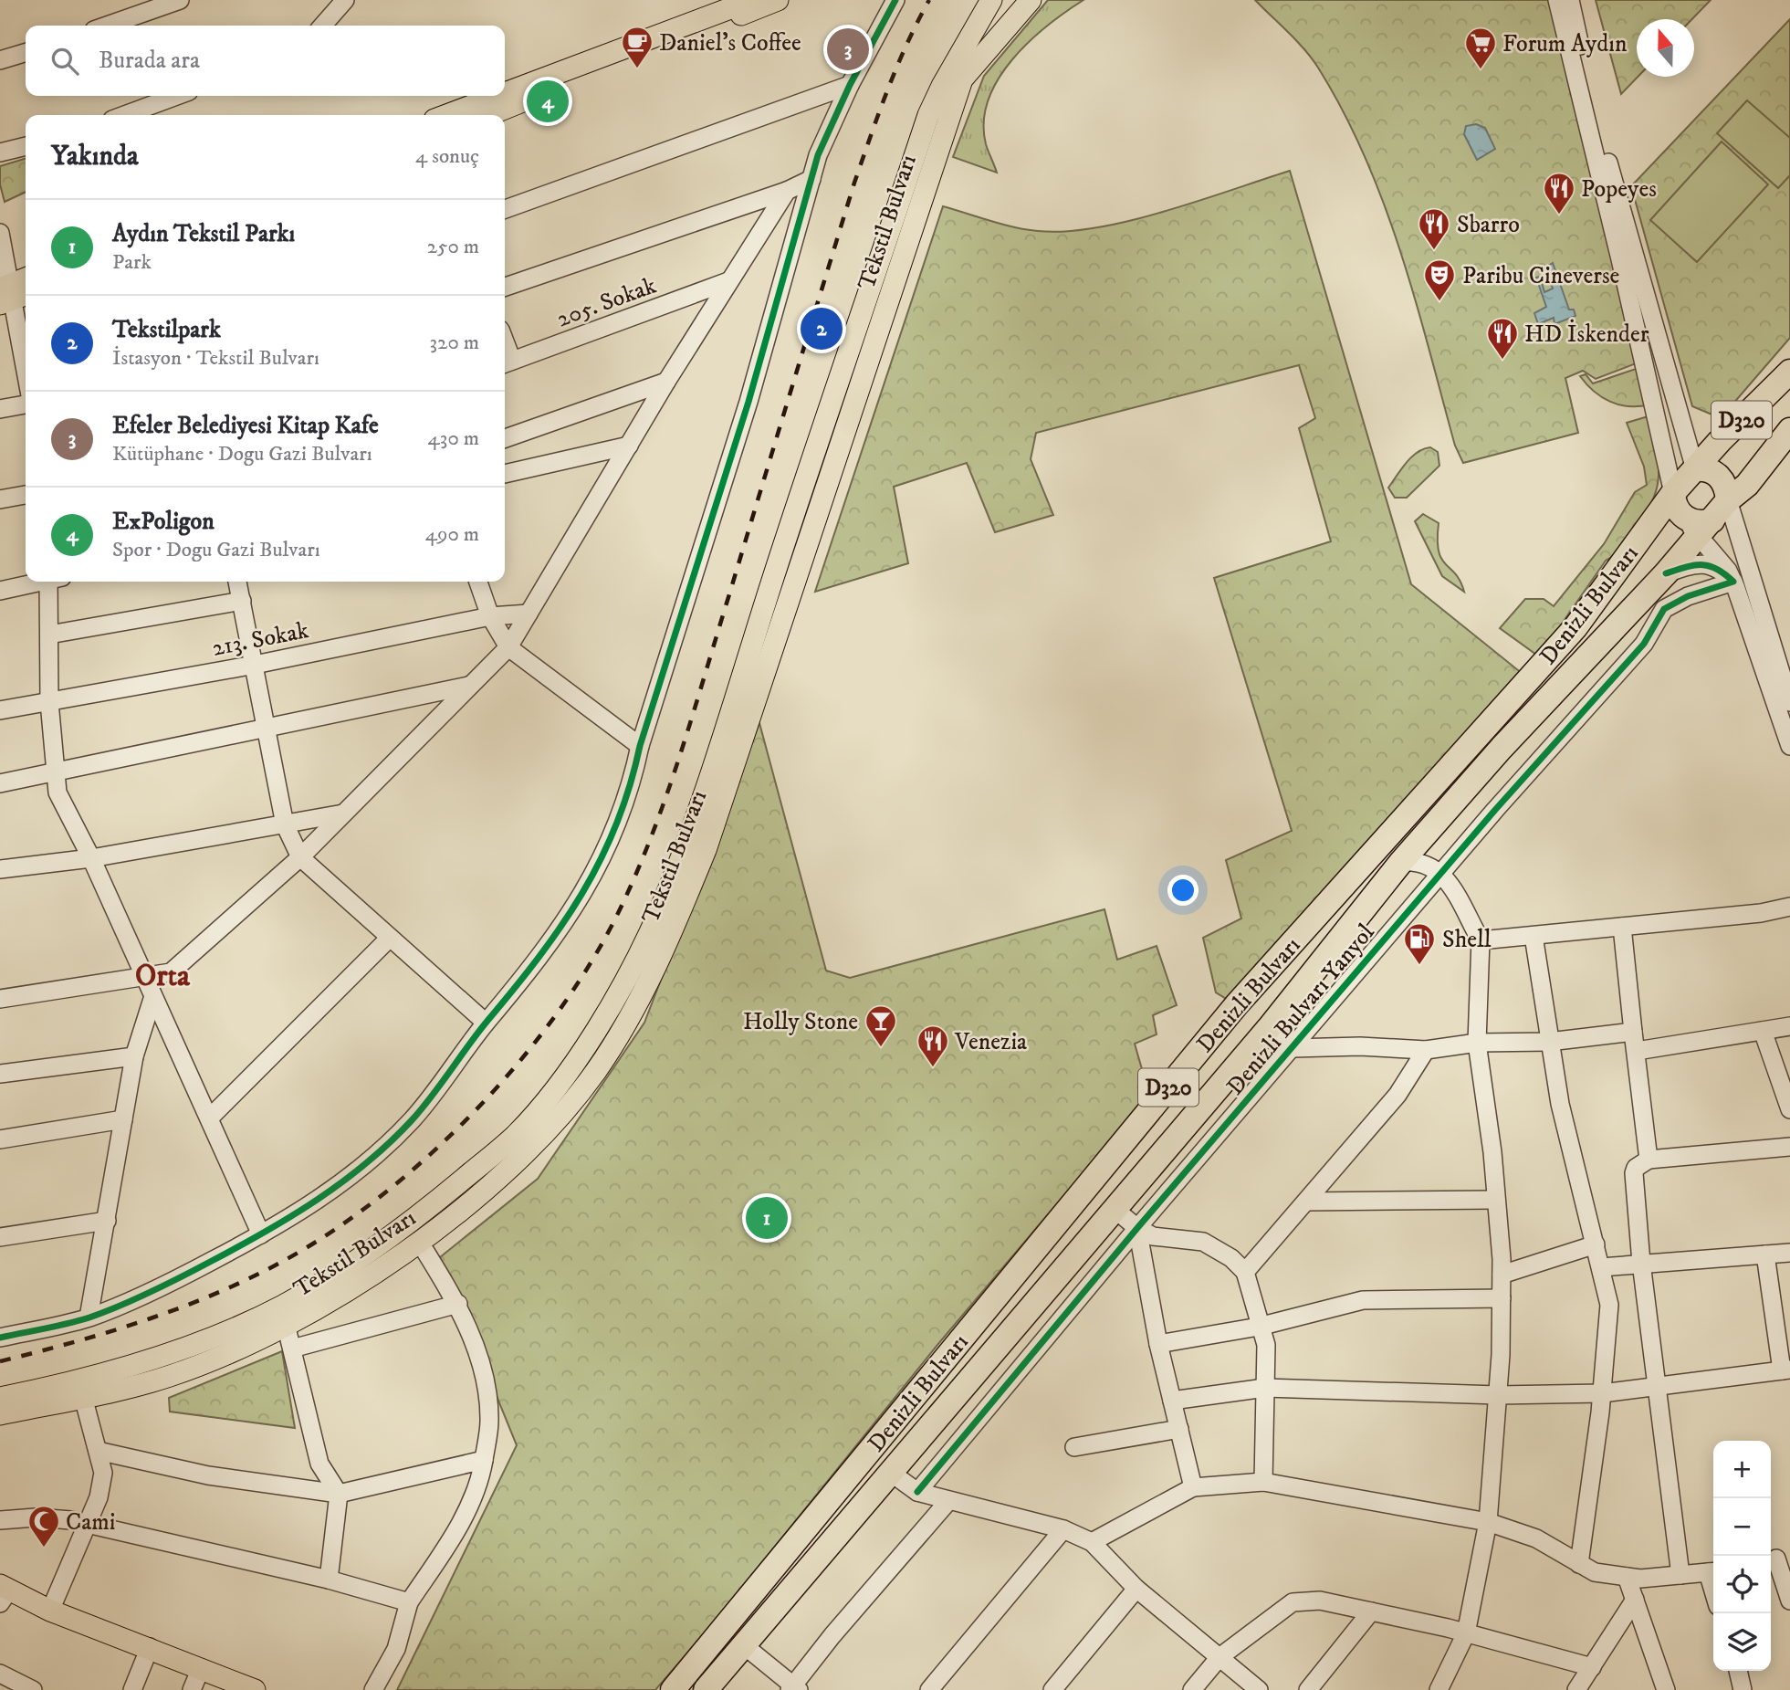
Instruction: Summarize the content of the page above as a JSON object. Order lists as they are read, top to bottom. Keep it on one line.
{"streets":{"highway":["D320","Denizli Bulvarı"],"main road":["Tekstil Bulvarı"],"street":["205. Sokak","213. Sokak","Denizli Bulvarı Yanyol"]},"districts":["Orta"],"places":{"cafe":["Daniel’s Coffee"],"supermarket":["Forum Aydın"],"restaurant":["Popeyes","Sbarro","HD İskender","Venezia"],"theatre":["Paribu Cineverse"],"fuel station":["Shell"],"bar":["Holly Stone"],"mosque":["Cami"]},"north":"top","page":{"pins":["3","4","2","1"],"search":"Burada ara","heading":["Yakında","4 sonuç"],"list":[{"mark":"1","name":"Aydın Tekstil Parkı","note":"Park","value":"250 m"},{"mark":"2","name":"Tekstilpark","note":"İstasyon · Tekstil Bulvarı","value":"320 m"},{"mark":"3","name":"Efeler Belediyesi Kitap Kafe","note":"Kütüphane · Dogu Gazi Bulvarı","value":"430 m"},{"mark":"4","name":"ExPoligon","note":"Spor · Dogu Gazi Bulvarı","value":"490 m"}],"map_buttons":["+","−"]}}
